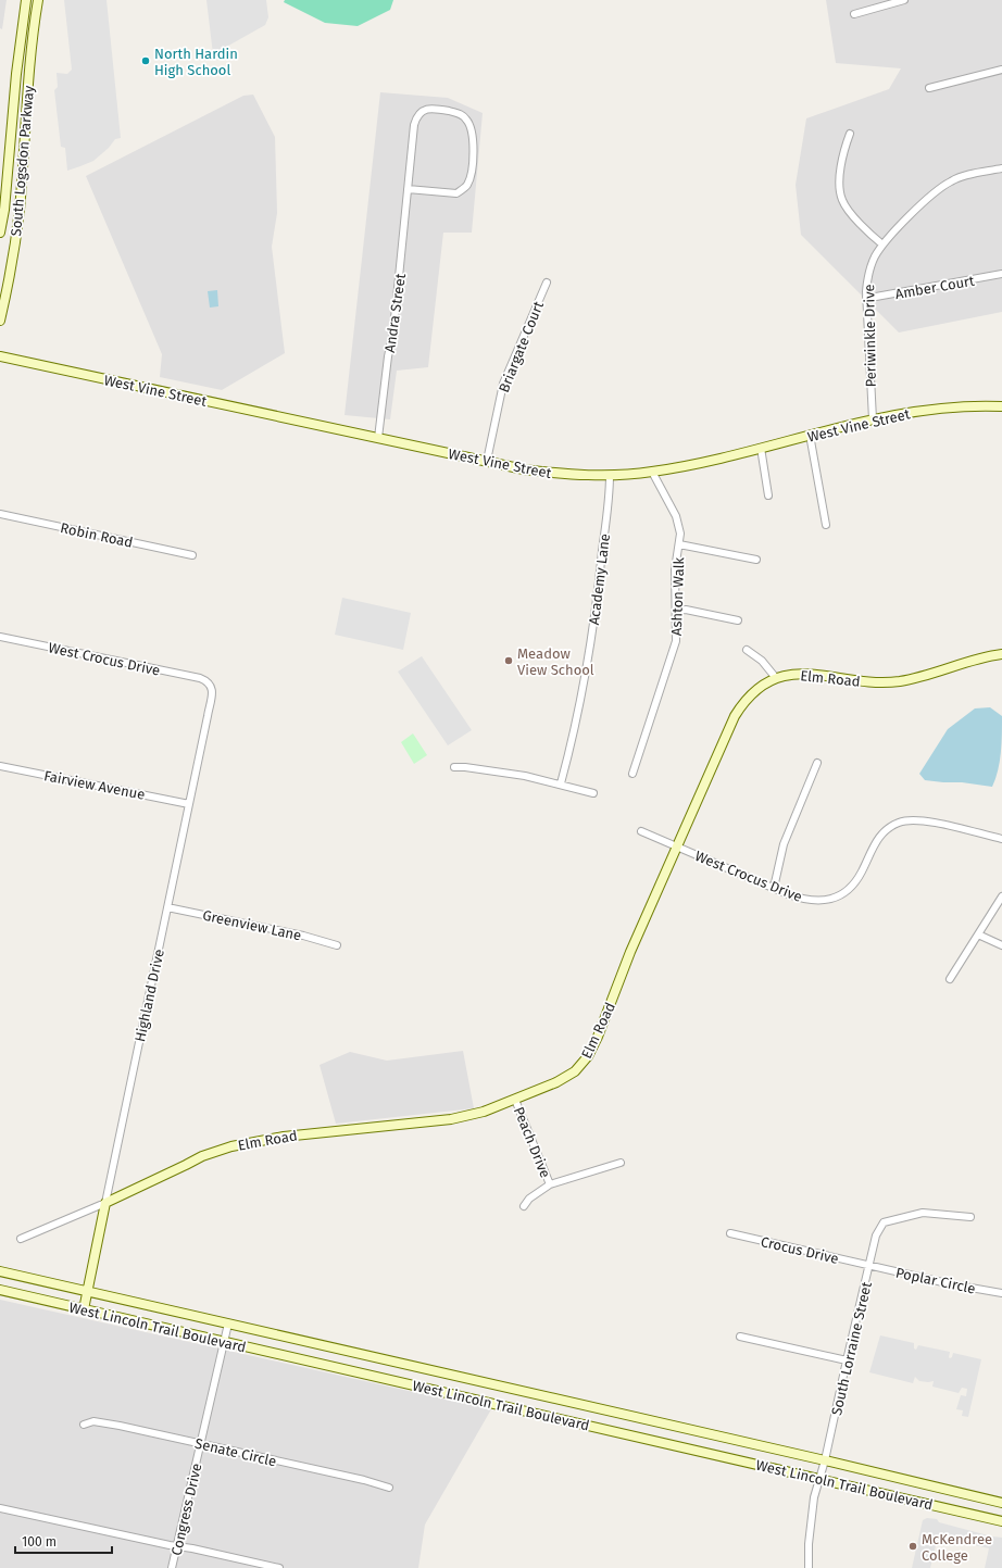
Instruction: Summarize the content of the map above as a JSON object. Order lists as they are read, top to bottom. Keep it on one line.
{"streets":{"main road":["South Logsdon Parkway","West Vine Street","Elm Road","Highland Drive","West Lincoln Trail Boulevard"],"street":["Amber Court","Andra Street","Periwinkle Drive","Briargate Court","Robin Road","Academy Lane","Ashton Walk","West Crocus Drive","Fairview Avenue","Greenview Lane","Peach Drive","Crocus Drive","Poplar Circle","South Lorraine Street","Senate Circle","Congress Drive"]},"crossings":[["Amber Court","Periwinkle Drive"],["Andra Street","West Vine Street"],["Periwinkle Drive","West Vine Street"],["Briargate Court","West Vine Street"],["West Vine Street","Academy Lane"],["West Vine Street","Ashton Walk"],["West Crocus Drive","Elm Road"],["West Crocus Drive","Highland Drive"],["Elm Road","Highland Drive"],["Elm Road","Peach Drive"],["Fairview Avenue","Highland Drive"],["Greenview Lane","Highland Drive"],["Highland Drive","West Lincoln Trail Boulevard"],["Crocus Drive","Poplar Circle"],["Crocus Drive","South Lorraine Street"],["Poplar Circle","South Lorraine Street"],["West Lincoln Trail Boulevard","South Lorraine Street"],["West Lincoln Trail Boulevard","Congress Drive"],["Senate Circle","Congress Drive"]],"places":["North Hardin High School","Meadow View School","McKendree College"],"scale_bar":"100 m"}
